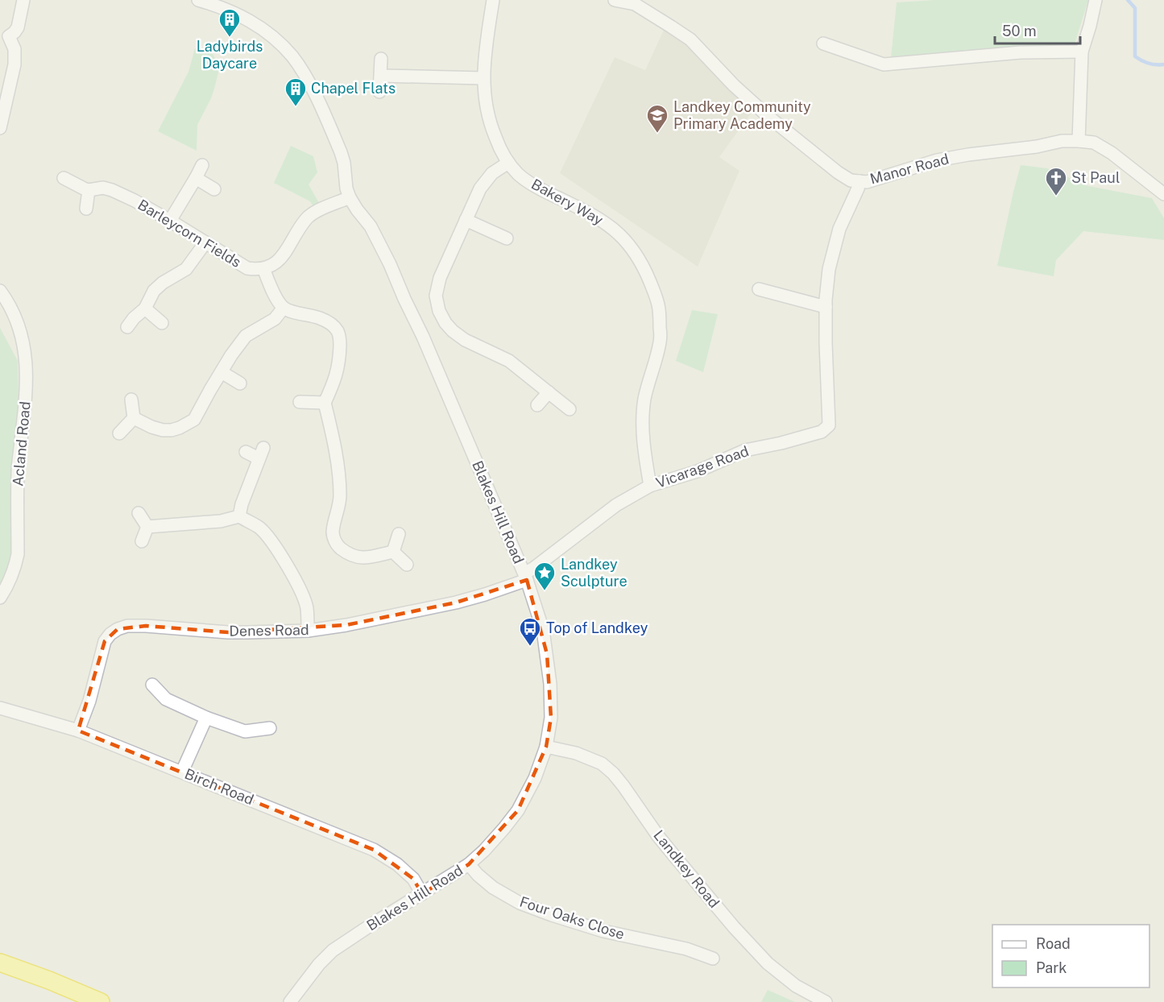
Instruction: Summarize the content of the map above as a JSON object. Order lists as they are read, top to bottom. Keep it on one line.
{"streets":{"street":["Manor Road","Bakery Way","Barleycorn Fields","Acland Road","Vicarage Road","Blakes Hill Road","Denes Road","Birch Road","Landkey Road","Four Oaks Close"]},"crossings":[["Manor Road","Vicarage Road"],["Bakery Way","Vicarage Road"],["Vicarage Road","Blakes Hill Road"],["Vicarage Road","Denes Road"],["Blakes Hill Road","Denes Road"],["Blakes Hill Road","Birch Road"],["Blakes Hill Road","Landkey Road"],["Blakes Hill Road","Four Oaks Close"],["Denes Road","Birch Road"]],"places":{"building":["Ladybirds Daycare","Chapel Flats"],"school or university":["Landkey Community Primary Academy"],"church":["St Paul"],"place":["Landkey Sculpture"],"bus stop":["Top of Landkey"]},"legend":["Road","Park"],"scale_bar":"50 m"}
